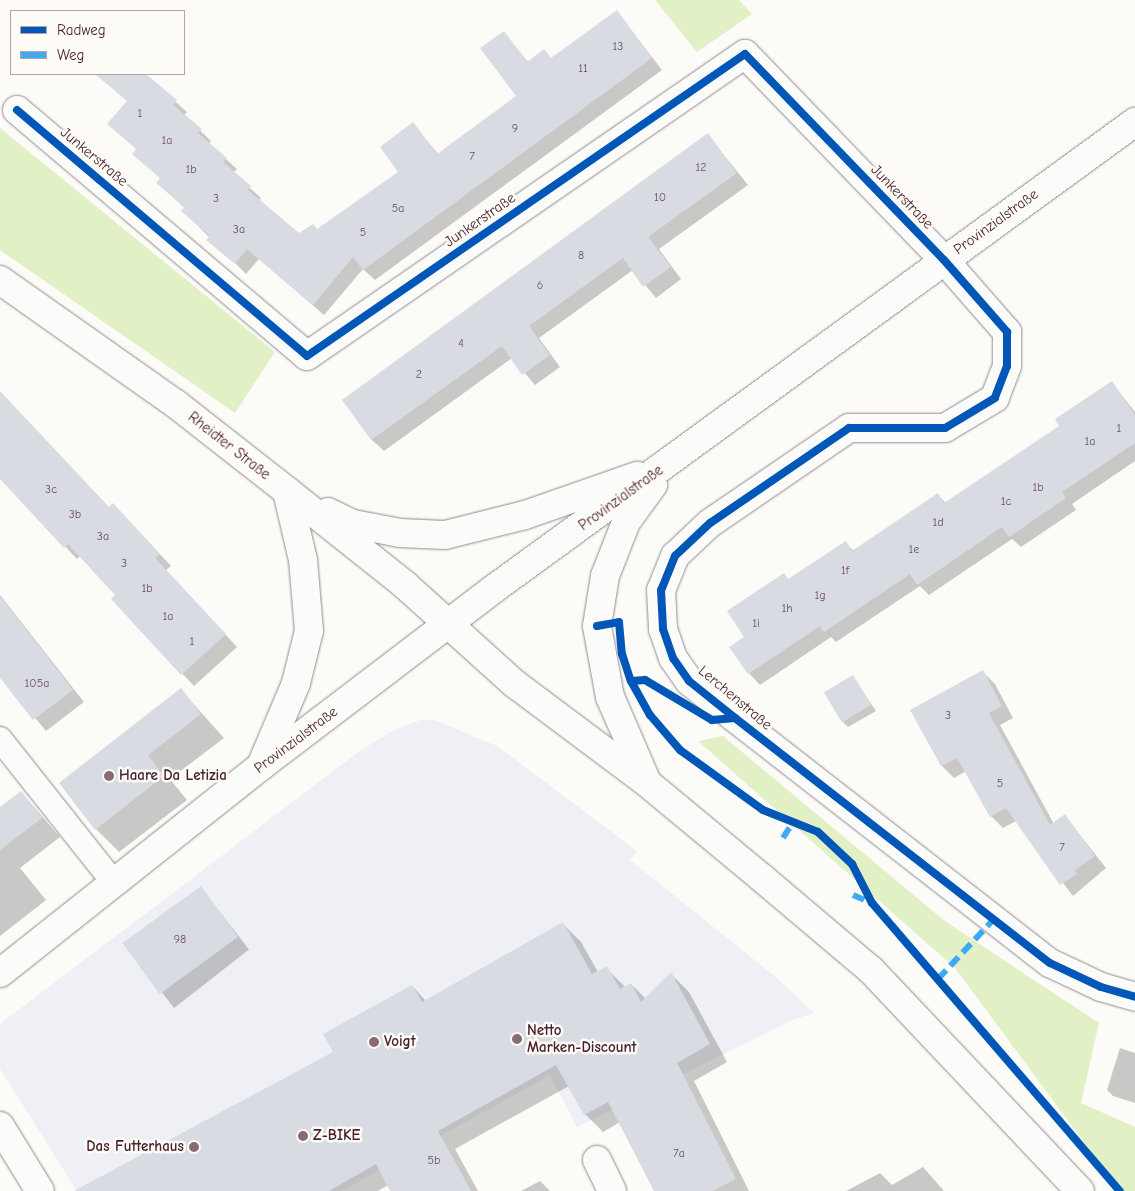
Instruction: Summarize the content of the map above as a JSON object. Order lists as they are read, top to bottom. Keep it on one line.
{"streets":{"main road":["Junkerstraße","Provinzialstraße","Rheidter Straße","Lerchenstraße"]},"crossings":[["Junkerstraße","Provinzialstraße"],["Junkerstraße","Lerchenstraße"],["Provinzialstraße","Rheidter Straße"],["Provinzialstraße","Lerchenstraße"]],"places":["Haare Da Letizia","Netto Marken-Discount","Voigt","Z-BIKE","Das Futterhaus"],"house_numbers":["13","11","1","9","1a","7","12","1b","10","3","5a","3a","5","8","6","4","2","1","1a","1b","3c","1c","3b","1d","3a","1e","3","1f","1b","1g","1h","1a","1i","1","105a","3","5","7","98","7a","5b"],"legend":["Radweg","Weg"]}
